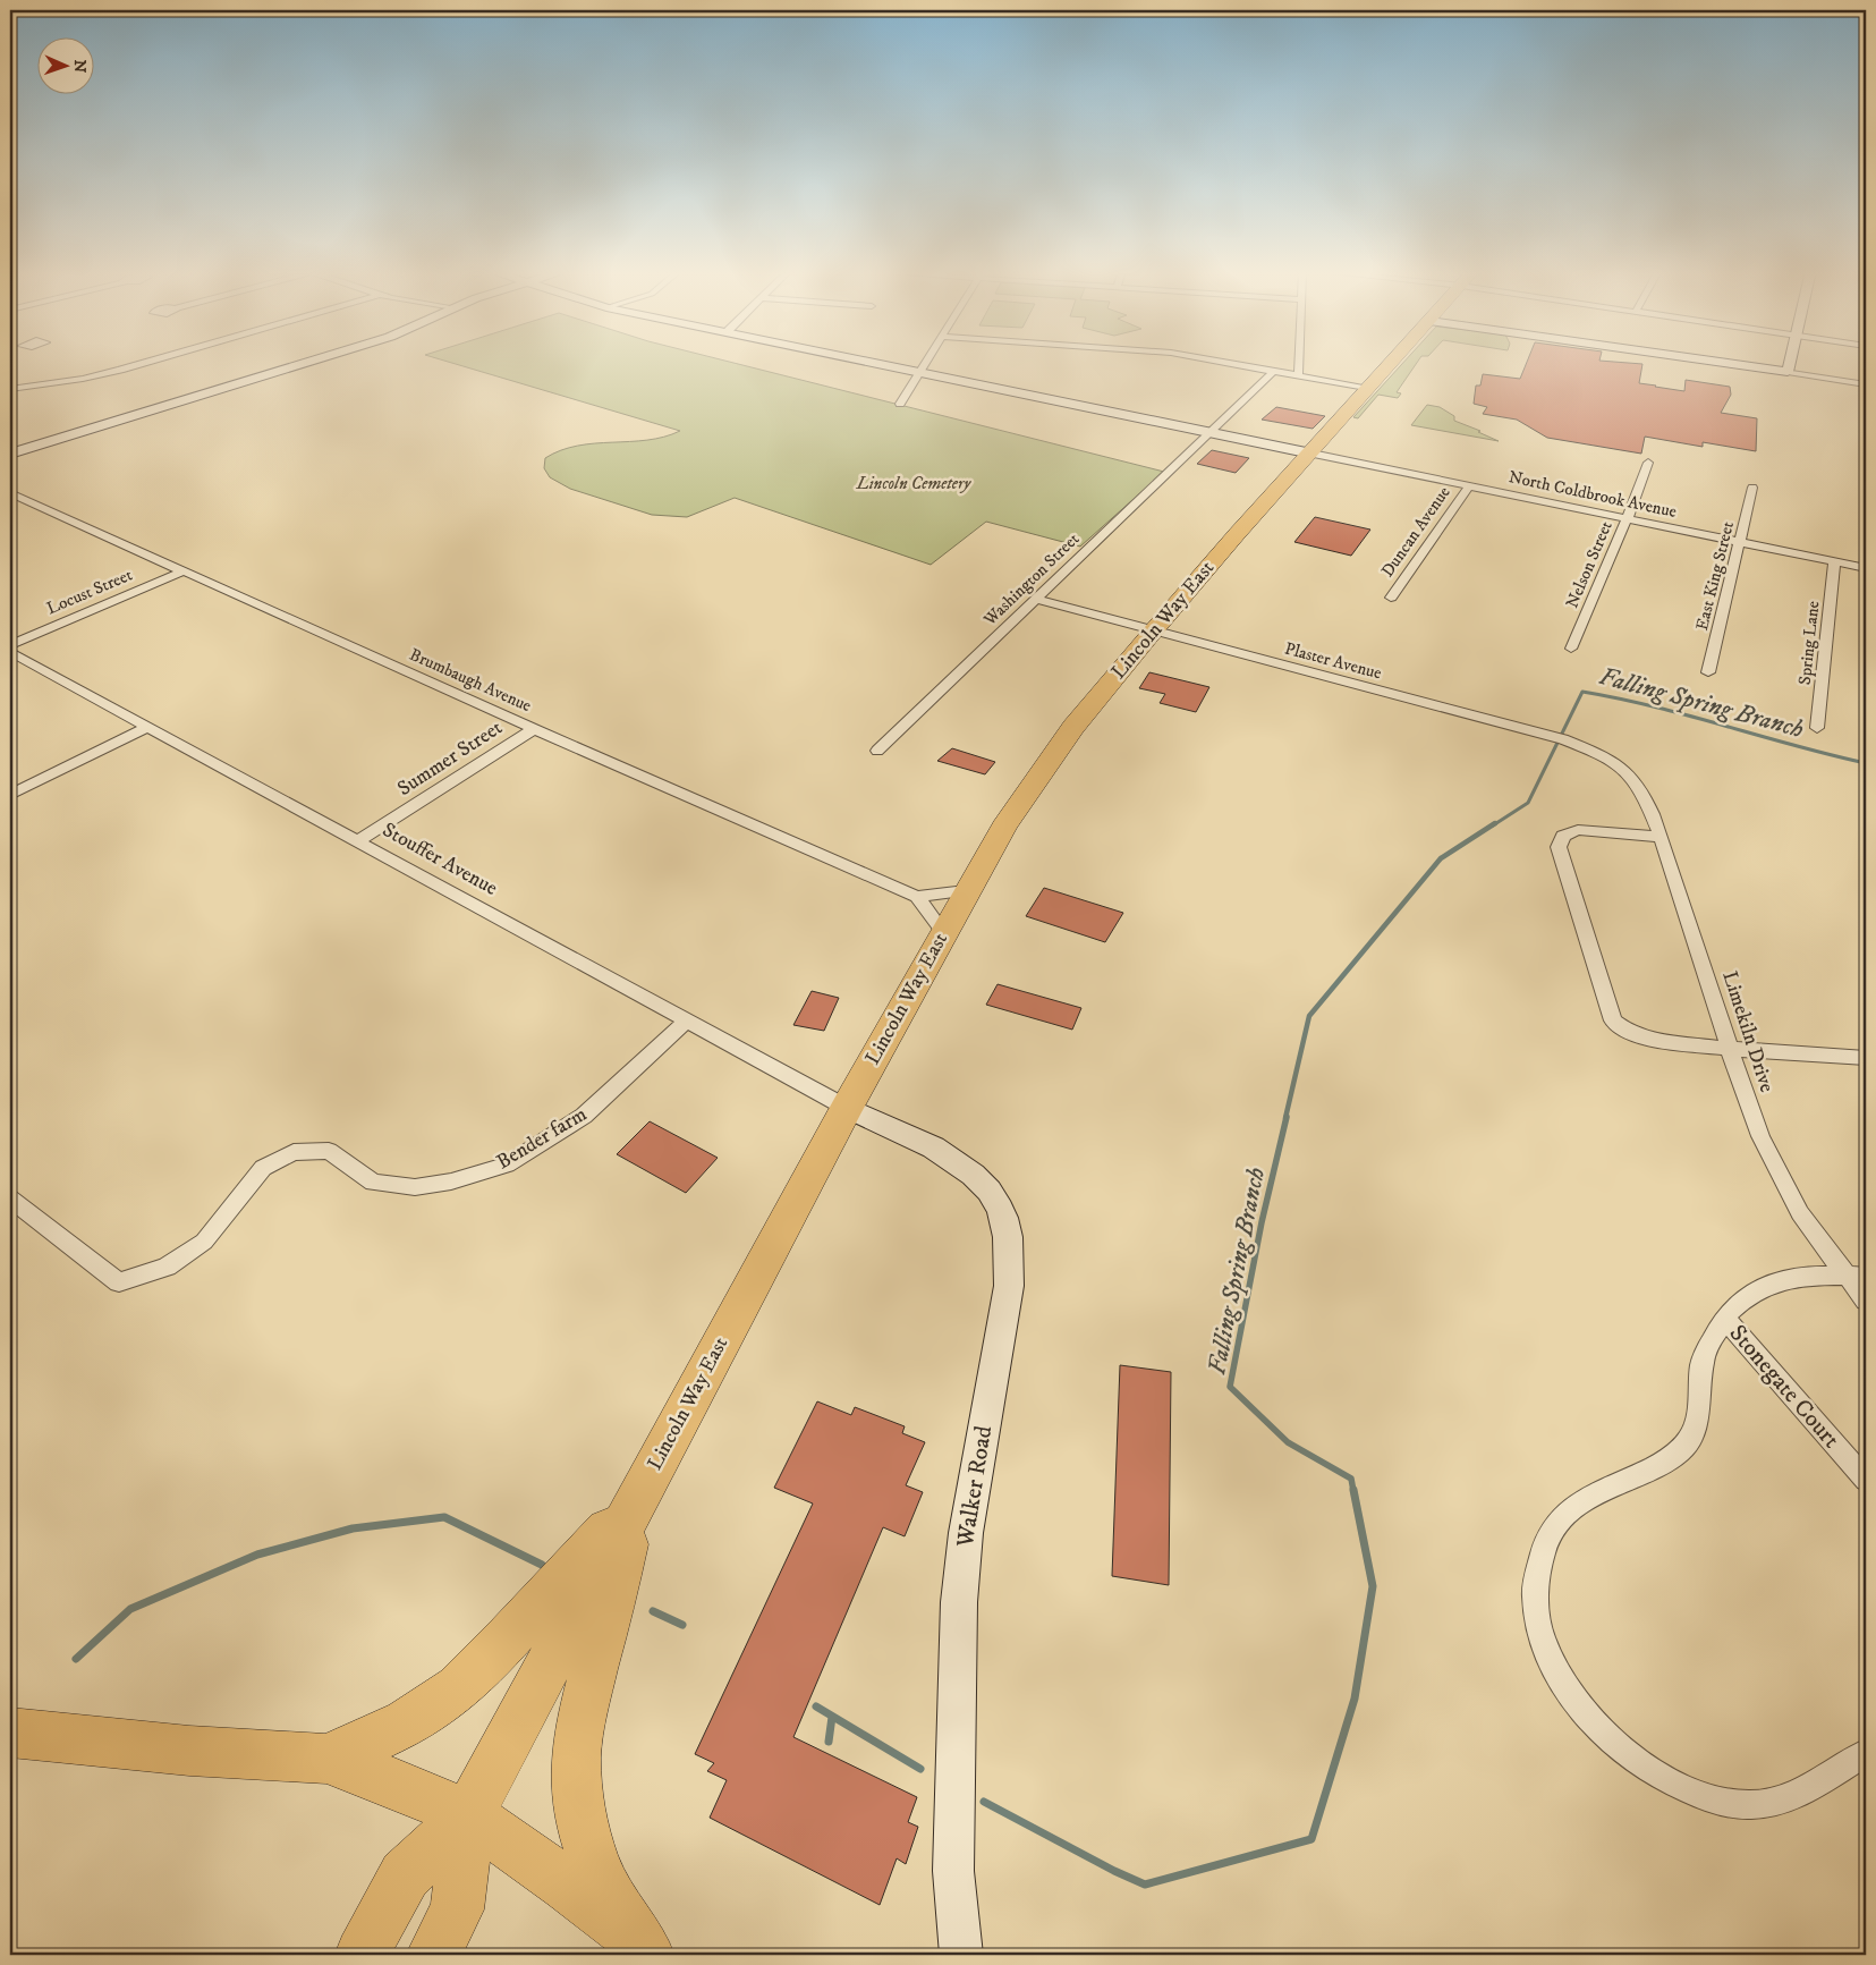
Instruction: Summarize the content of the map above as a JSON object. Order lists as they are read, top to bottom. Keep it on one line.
{"streets":{"highway":["Lincoln Way East"],"street":["North Coldbrook Avenue","Duncan Avenue","Nelson Street","East King Street","Washington Street","Locust Street","Spring Lane","Plaster Avenue","Brumbaugh Avenue","Summer Street","Stouffer Avenue","Limekiln Drive","Bender farm","Stonegate Court","Walker Road"]},"crossings":[["North Coldbrook Avenue","Duncan Avenue"],["North Coldbrook Avenue","Nelson Street"],["North Coldbrook Avenue","East King Street"],["North Coldbrook Avenue","Lincoln Way East"],["North Coldbrook Avenue","Spring Lane"],["Washington Street","Plaster Avenue"],["Locust Street","Brumbaugh Avenue"],["Lincoln Way East","Plaster Avenue"],["Lincoln Way East","Brumbaugh Avenue"],["Lincoln Way East","Stouffer Avenue"],["Lincoln Way East","Walker Road"],["Plaster Avenue","Limekiln Drive"],["Brumbaugh Avenue","Summer Street"],["Summer Street","Stouffer Avenue"],["Stouffer Avenue","Bender farm"],["Stouffer Avenue","Walker Road"]],"water":["Falling Spring Branch"],"parks":["Lincoln Cemetery"],"north":"right"}
